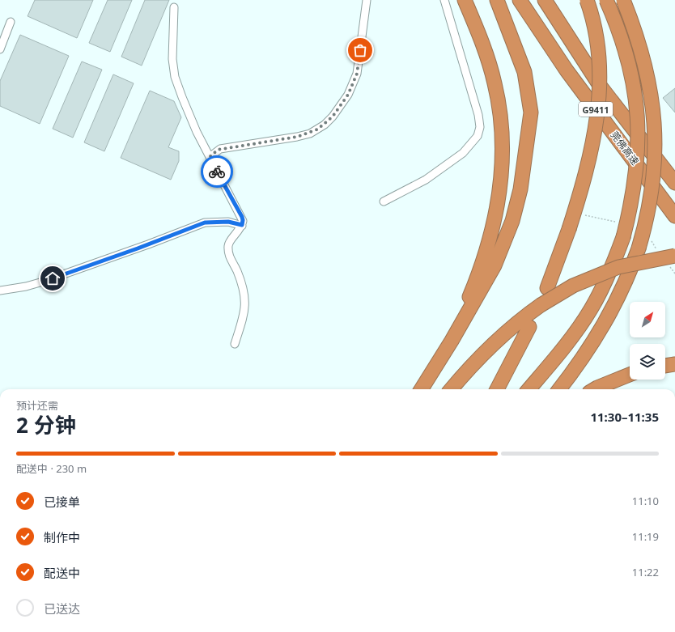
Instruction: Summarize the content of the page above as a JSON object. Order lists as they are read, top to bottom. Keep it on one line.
{"streets":{"highway":["G9411","莞佛高速"]},"north":"top right","page":{"heading":["2 分钟","预计还需","11:30–11:35"],"bar":"配送中 · 230 m","list":[["已接单","11:10"],["制作中","11:19"],["配送中","11:22"],"已送达"]}}
